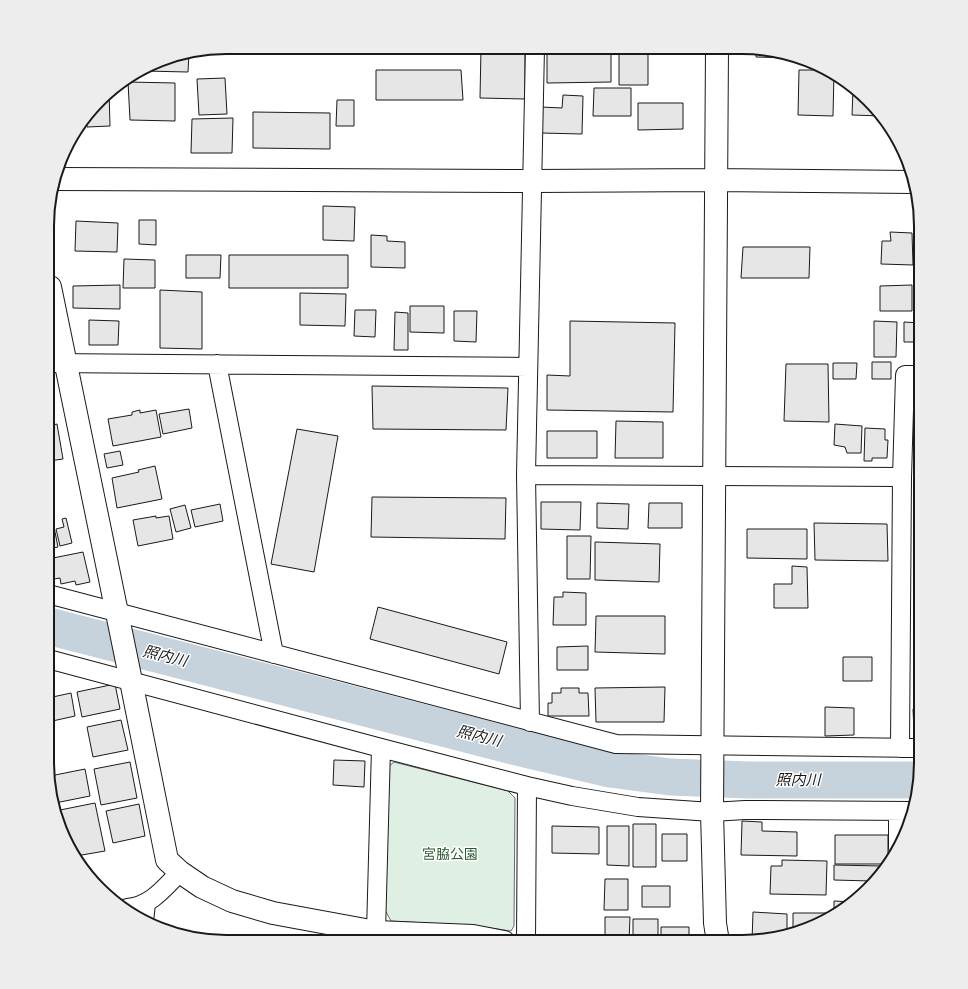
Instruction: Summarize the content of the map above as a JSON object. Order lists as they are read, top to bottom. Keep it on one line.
{"water":["照内川"],"parks":["宮脇公園"]}
